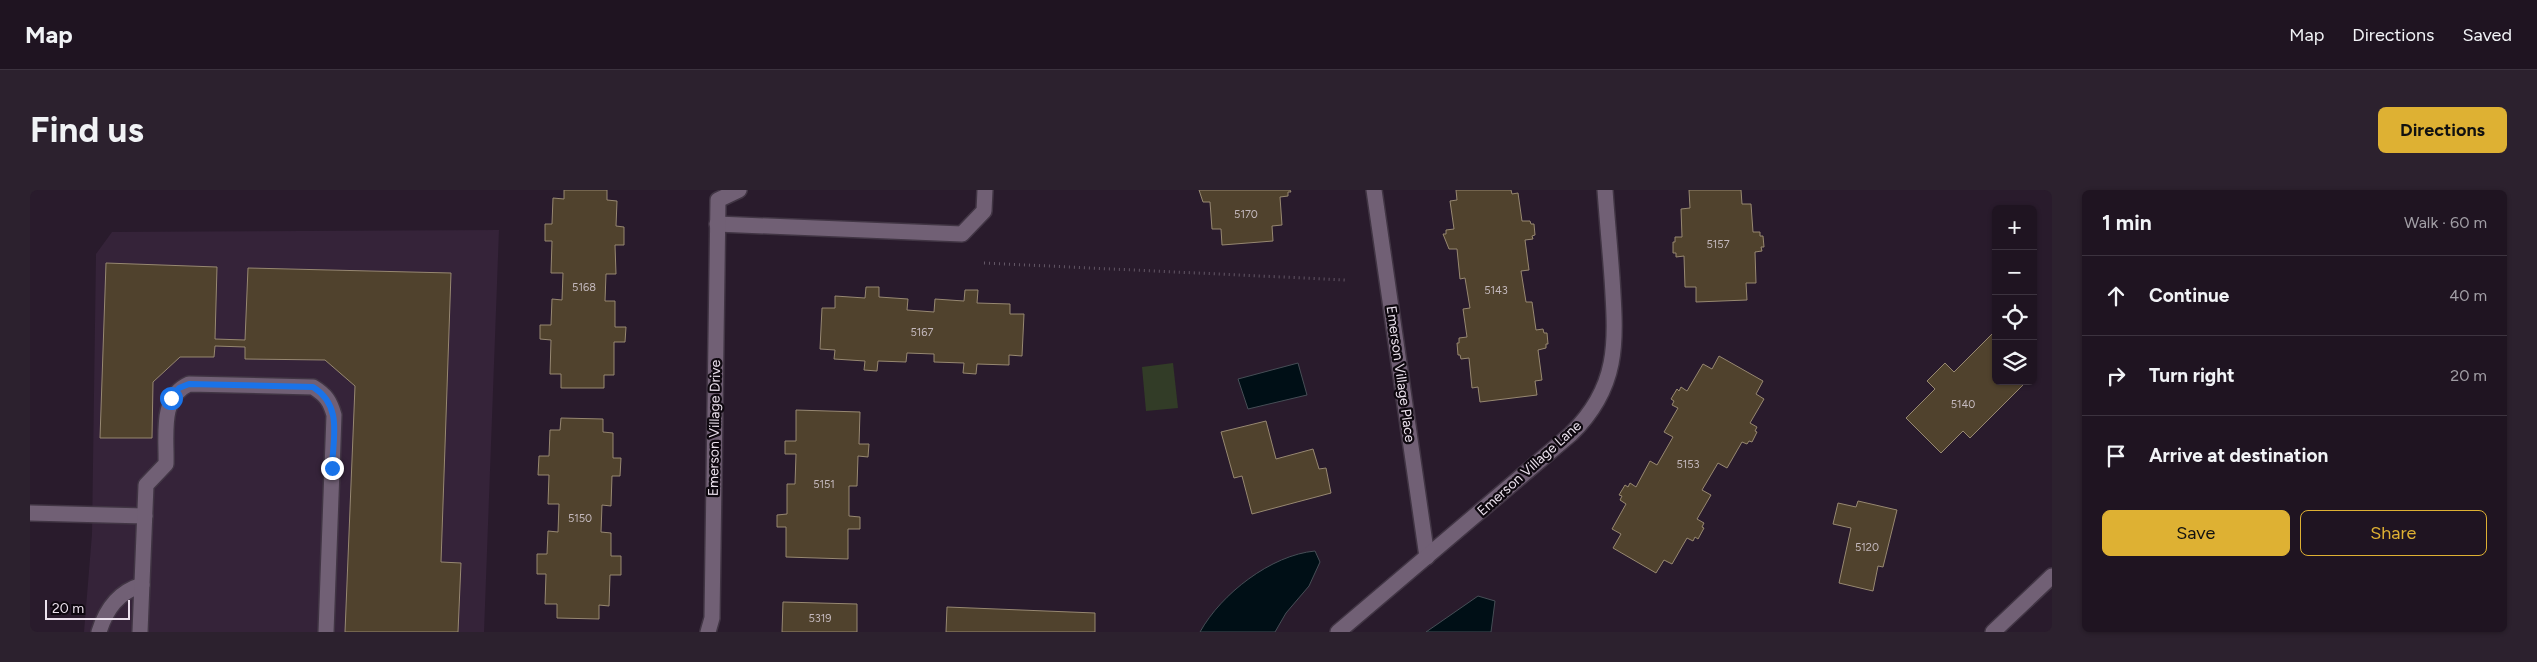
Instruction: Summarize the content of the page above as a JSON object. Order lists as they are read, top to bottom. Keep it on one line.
{"streets":{"street":["Emerson Village Place","Emerson Village Drive","Emerson Village Lane"]},"crossings":[["Emerson Village Place","Emerson Village Lane"]],"house_numbers":["5170","5157","5168","5143","5167","5140","5153","5151","5150","5120","5319"],"scale_bar":"20 m","page":{"header":"Map","nav":["Map","Directions","Saved"],"buttons":["Directions",["Save","Share"]],"title":"Find us","heading":["1 min","Walk · 60 m"],"map_buttons":["+","−"],"list":[["Continue","40 m"],["Turn right","20 m"],"Arrive at destination"],"scale":"20 m"}}
